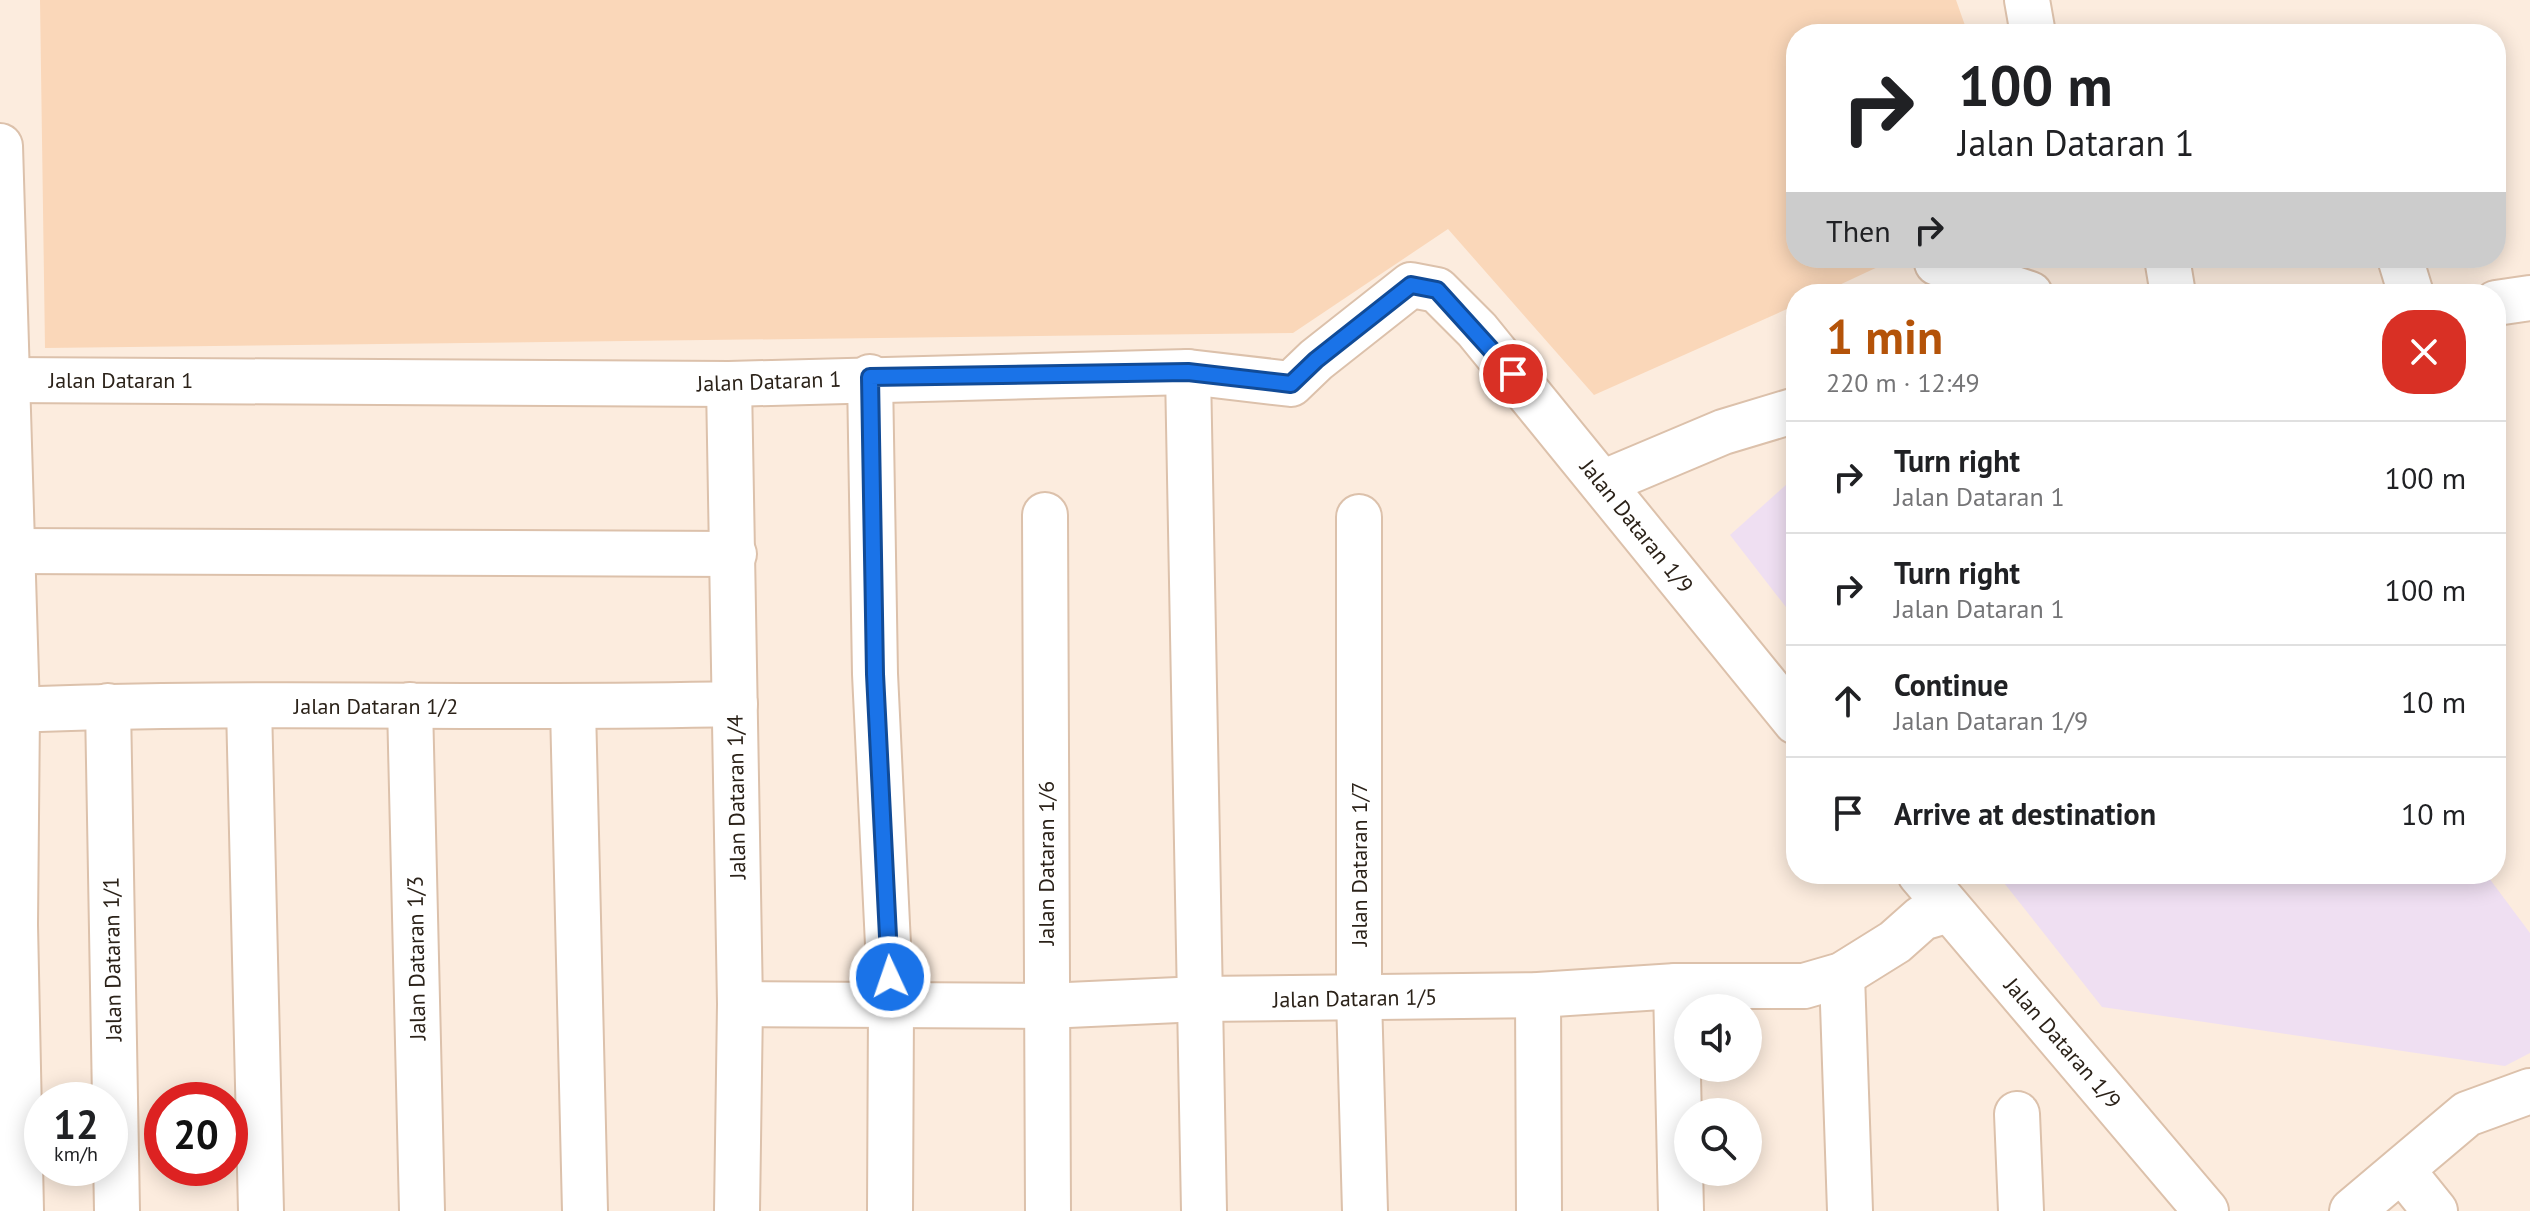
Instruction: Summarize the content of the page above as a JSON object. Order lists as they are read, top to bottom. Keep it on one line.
{"streets":{"street":["Jalan Dataran 1","Jalan Dataran 1/9","Jalan Dataran 1/2","Jalan Dataran 1/4","Jalan Dataran 1/6","Jalan Dataran 1/7","Jalan Dataran 1/3","Jalan Dataran 1/1","Jalan Dataran 1/5"]},"crossings":[["Jalan Dataran 1","Jalan Dataran 1/9"],["Jalan Dataran 1","Jalan Dataran 1/4"],["Jalan Dataran 1/9","Jalan Dataran 1/5"],["Jalan Dataran 1/2","Jalan Dataran 1/4"],["Jalan Dataran 1/2","Jalan Dataran 1/3"],["Jalan Dataran 1/2","Jalan Dataran 1/1"],["Jalan Dataran 1/4","Jalan Dataran 1/5"],["Jalan Dataran 1/6","Jalan Dataran 1/5"],["Jalan Dataran 1/7","Jalan Dataran 1/5"]],"page":{"turn":["100 m","Jalan Dataran 1"],"then":"Then","heading":["1 min","220 m · 12:49"],"list":[{"name":"Turn right","note":"Jalan Dataran 1","value":"100 m"},{"name":"Turn right","note":"Jalan Dataran 1","value":"100 m"},{"name":"Continue","note":"Jalan Dataran 1/9","value":"10 m"},{"name":"Arrive at destination","value":"10 m"}],"speed":"12 km/h","limit":"20"}}
